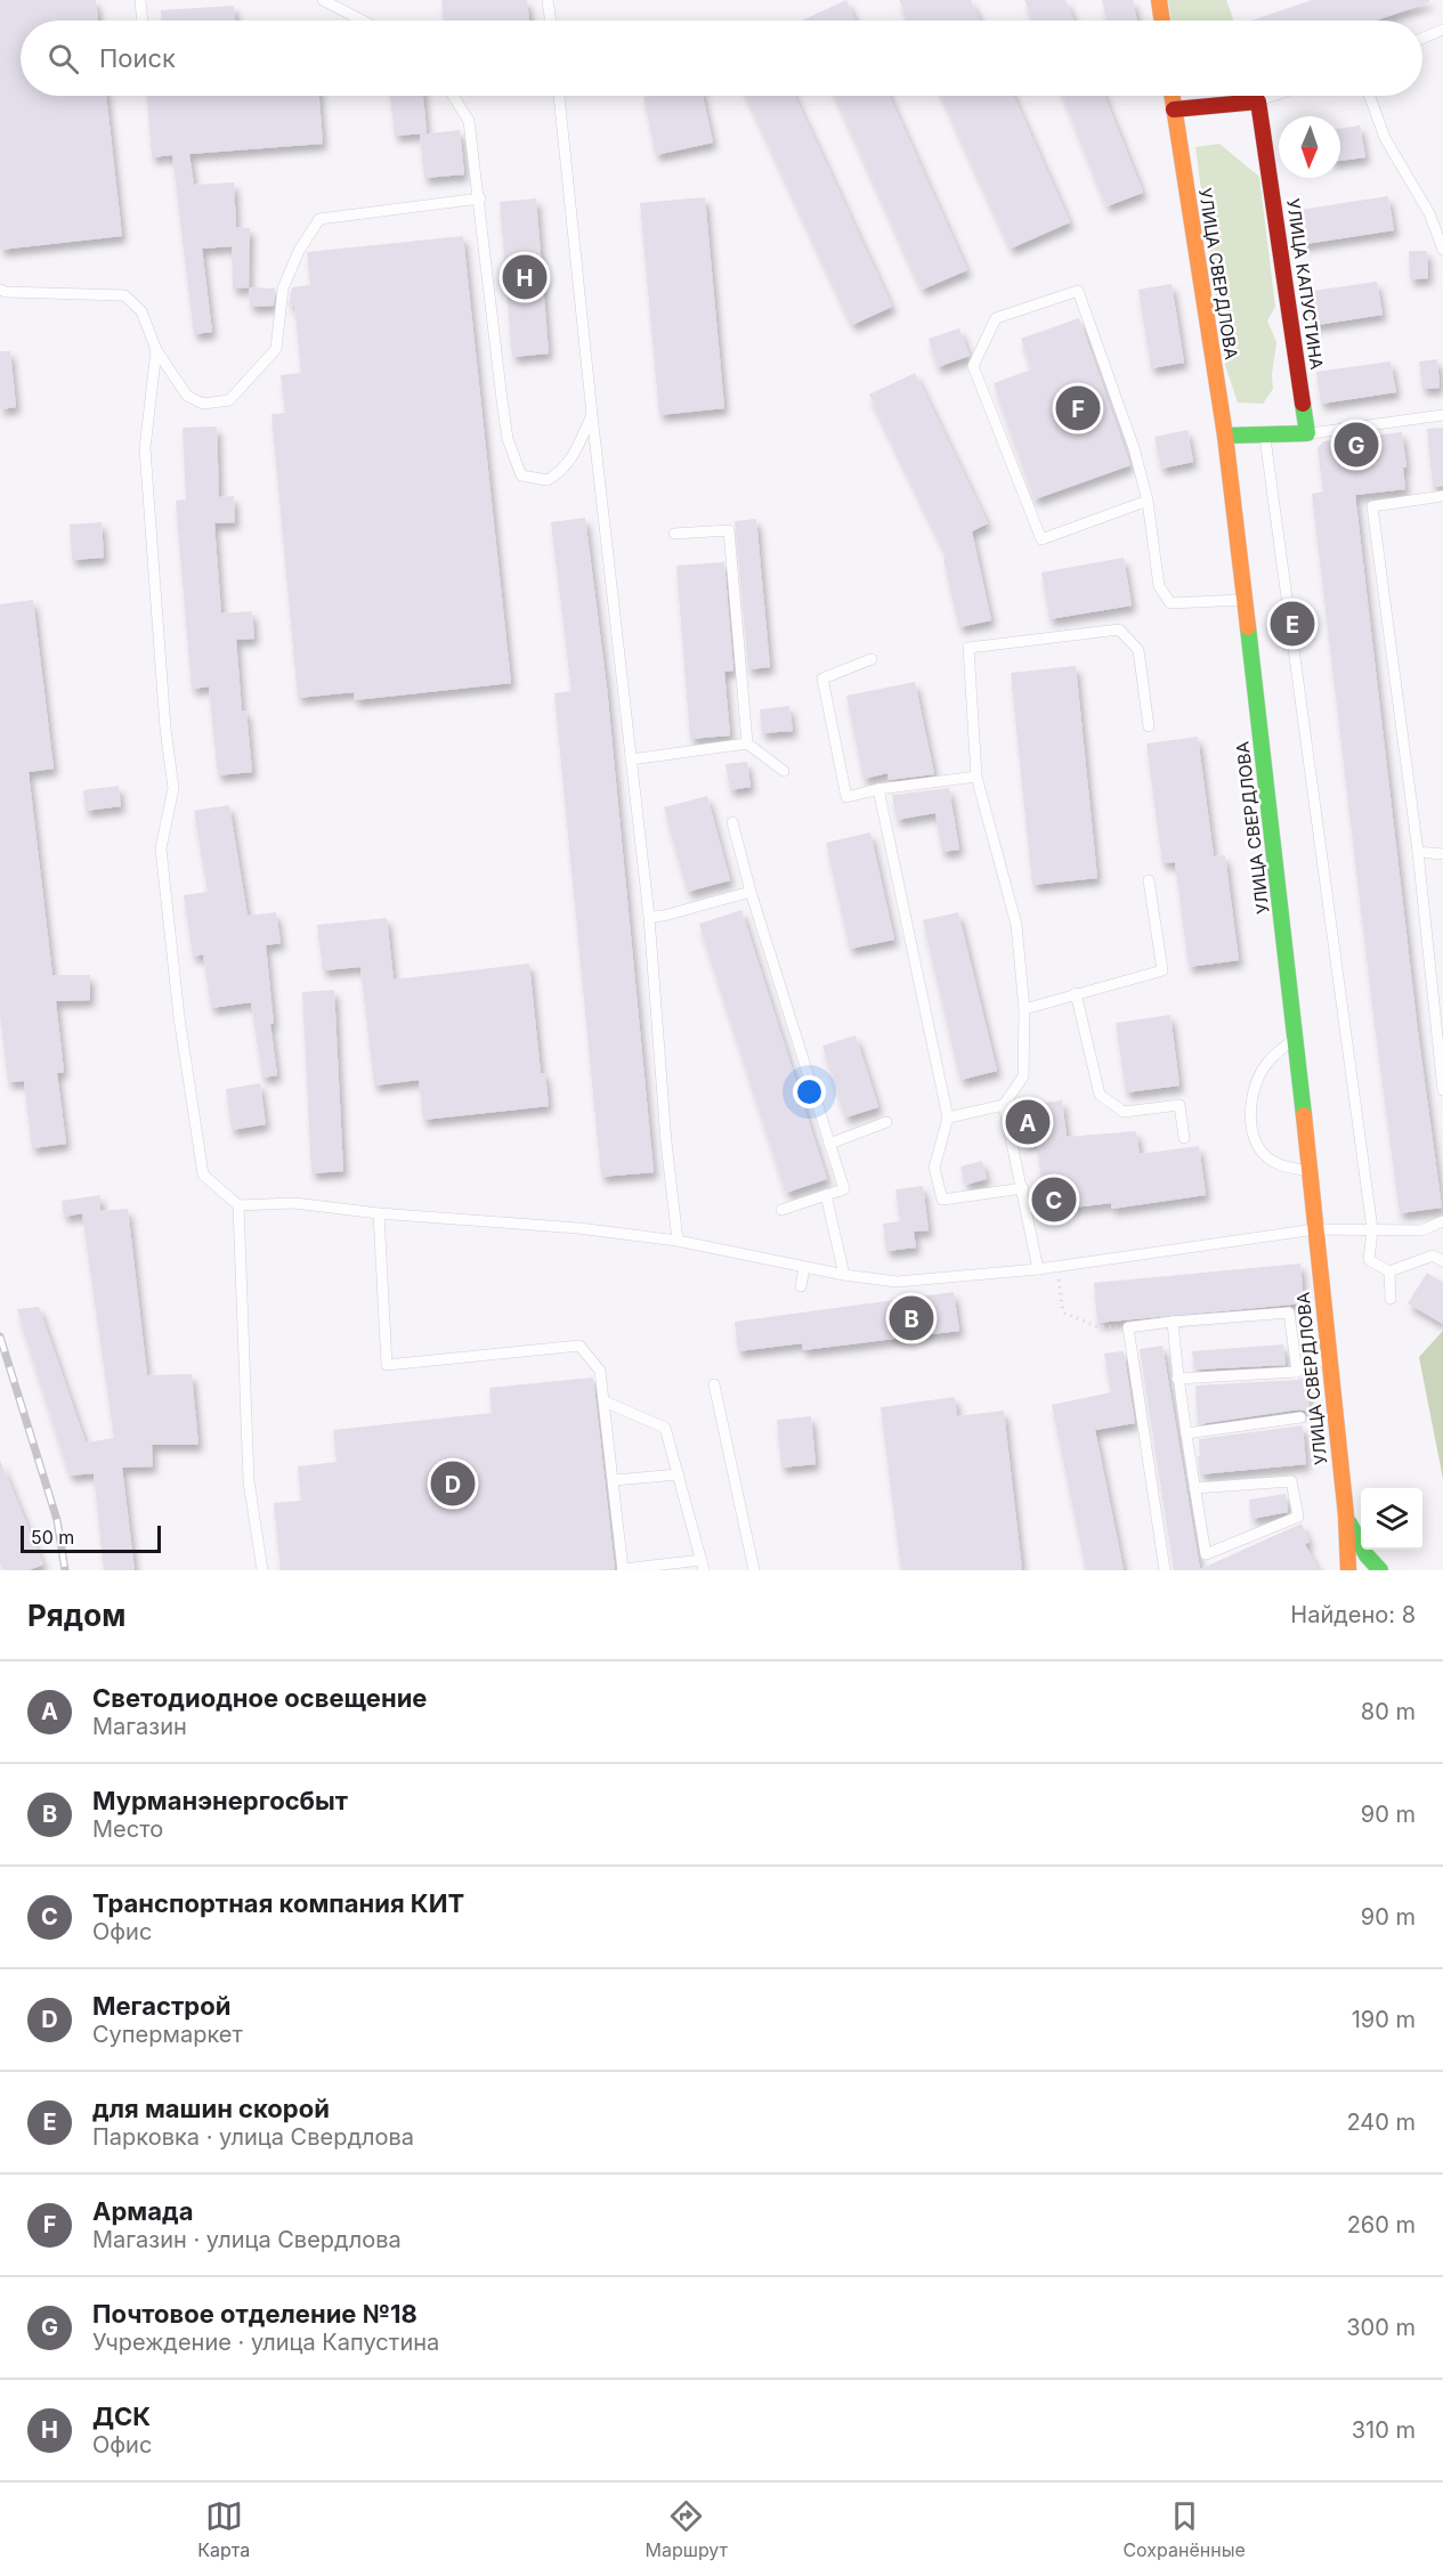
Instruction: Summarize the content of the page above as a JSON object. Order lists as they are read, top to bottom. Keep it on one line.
{"streets":{"street":["УЛИЦА СВЕРДЛОВА","УЛИЦА КАПУСТИНА"]},"scale_bar":"50 m","north":"bottom","page":{"search":"Поиск","pins":["H","F","G","E","A","C","B","D"],"scale":"50 m","heading":["Рядом","Найдено: 8"],"list":[{"mark":"A","name":"Светодиодное освещение","note":"Магазин","value":"80 m"},{"mark":"B","name":"Мурманэнергосбыт","note":"Место","value":"90 m"},{"mark":"C","name":"Транспортная компания КИТ","note":"Офис","value":"90 m"},{"mark":"D","name":"Мегастрой","note":"Супермаркет","value":"190 m"},{"mark":"E","name":"для машин скорой","note":"Парковка · улица Свердлова","value":"240 m"},{"mark":"F","name":"Армада","note":"Магазин · улица Свердлова","value":"260 m"},{"mark":"G","name":"Почтовое отделение №18","note":"Учреждение · улица Капустина","value":"300 m"},{"mark":"H","name":"ДСК","note":"Офис","value":"310 m"}],"nav":["Карта","Маршрут","Сохранённые"]}}
